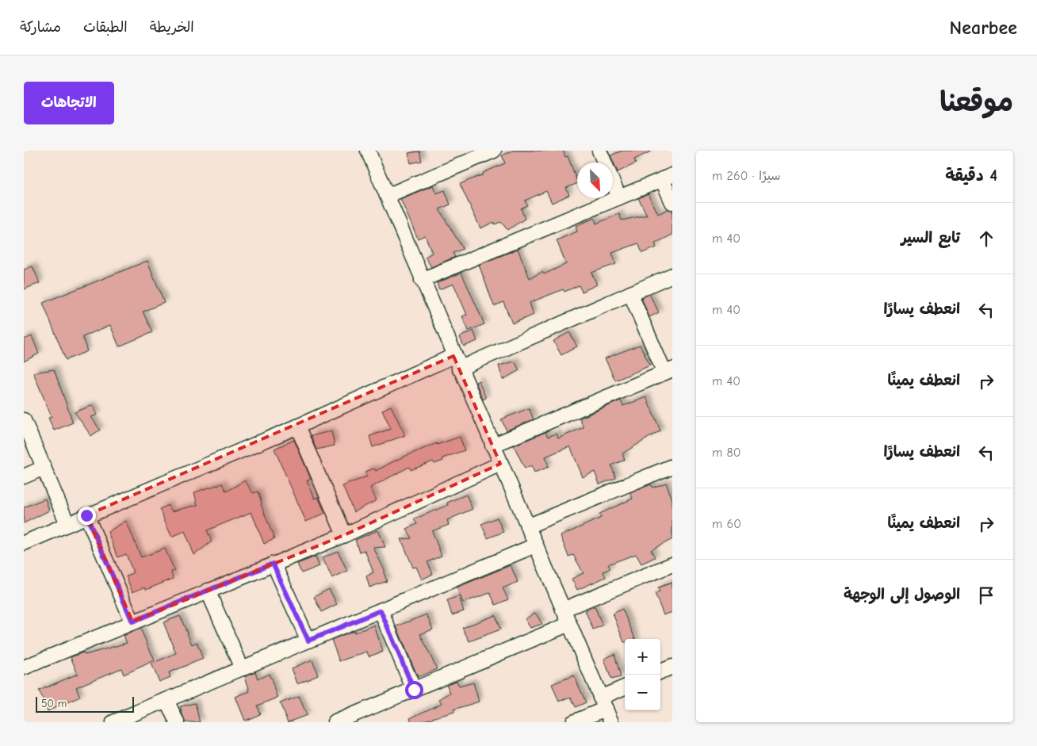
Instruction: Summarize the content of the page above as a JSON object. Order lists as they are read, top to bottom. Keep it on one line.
{"scale_bar":"50 m","north":"bottom right","page":{"header":"Nearbee","nav":["الخريطة","الطبقات","مشاركة"],"title":"موقعنا","buttons":"الاتجاهات","heading":["4 دقيقة","سيرًا · 260 m"],"list":[["تابع السير","40 m"],["انعطف يسارًا","40 m"],["انعطف يمينًا","40 m"],["انعطف يسارًا","80 m"],["انعطف يمينًا","60 m"],"الوصول إلى الوجهة"],"map_buttons":["+","−"],"scale":"50 m"}}
